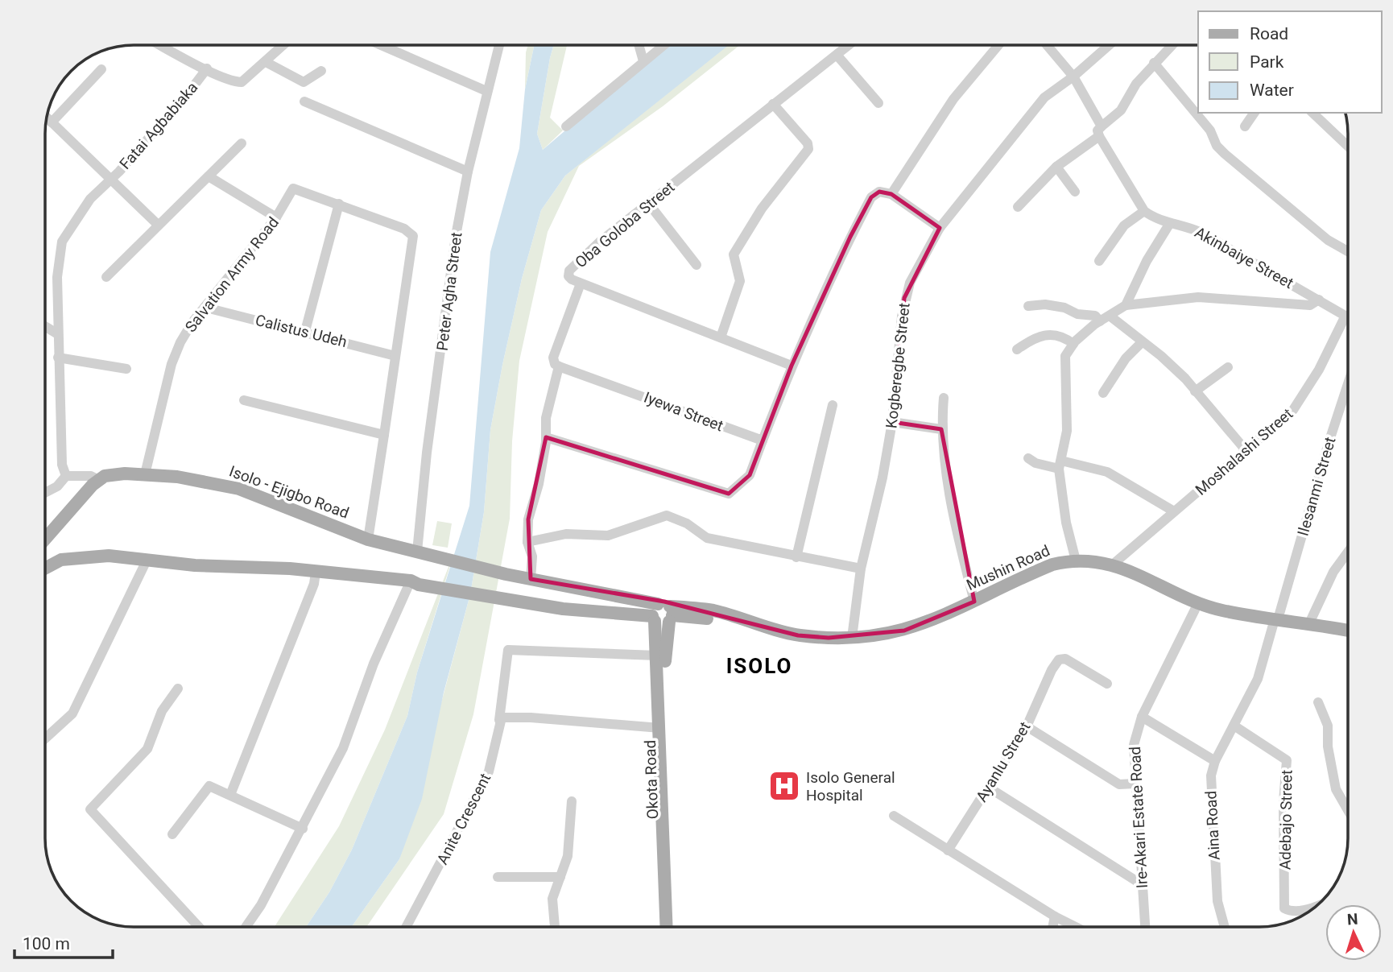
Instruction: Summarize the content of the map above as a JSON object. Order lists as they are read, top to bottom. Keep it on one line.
{"streets":{"main road":["Isolo - Ejigbo Road","Mushin Road","Okota Road"],"street":["Fatai Agbabiaka","Oba Goloba Street","Akinbaiye Street","Salvation Army Road","Peter Agha Street","Calistus Udeh","Kogberegbe Street","Iyewa Street","Moshalashi Street","Ilesanmi Street","Ayanlu Street","Ire-Akari Estate Road","Anite Crescent","Adebajo Street","Aina Road"]},"crossings":[["Akinbaiye Street","Moshalashi Street"],["Salvation Army Road","Calistus Udeh"],["Salvation Army Road","Isolo - Ejigbo Road"],["Peter Agha Street","Isolo - Ejigbo Road"],["Kogberegbe Street","Mushin Road"],["Moshalashi Street","Mushin Road"],["Ilesanmi Street","Mushin Road"],["Ilesanmi Street","Aina Road"],["Mushin Road","Okota Road"],["Mushin Road","Ire-Akari Estate Road"],["Mushin Road","Aina Road"],["Adebajo Street","Aina Road"]],"districts":["ISOLO"],"places":{"hospital":["Isolo General Hospital"]},"legend":["Road","Park","Water"],"scale_bar":"100 m","north":"top"}
